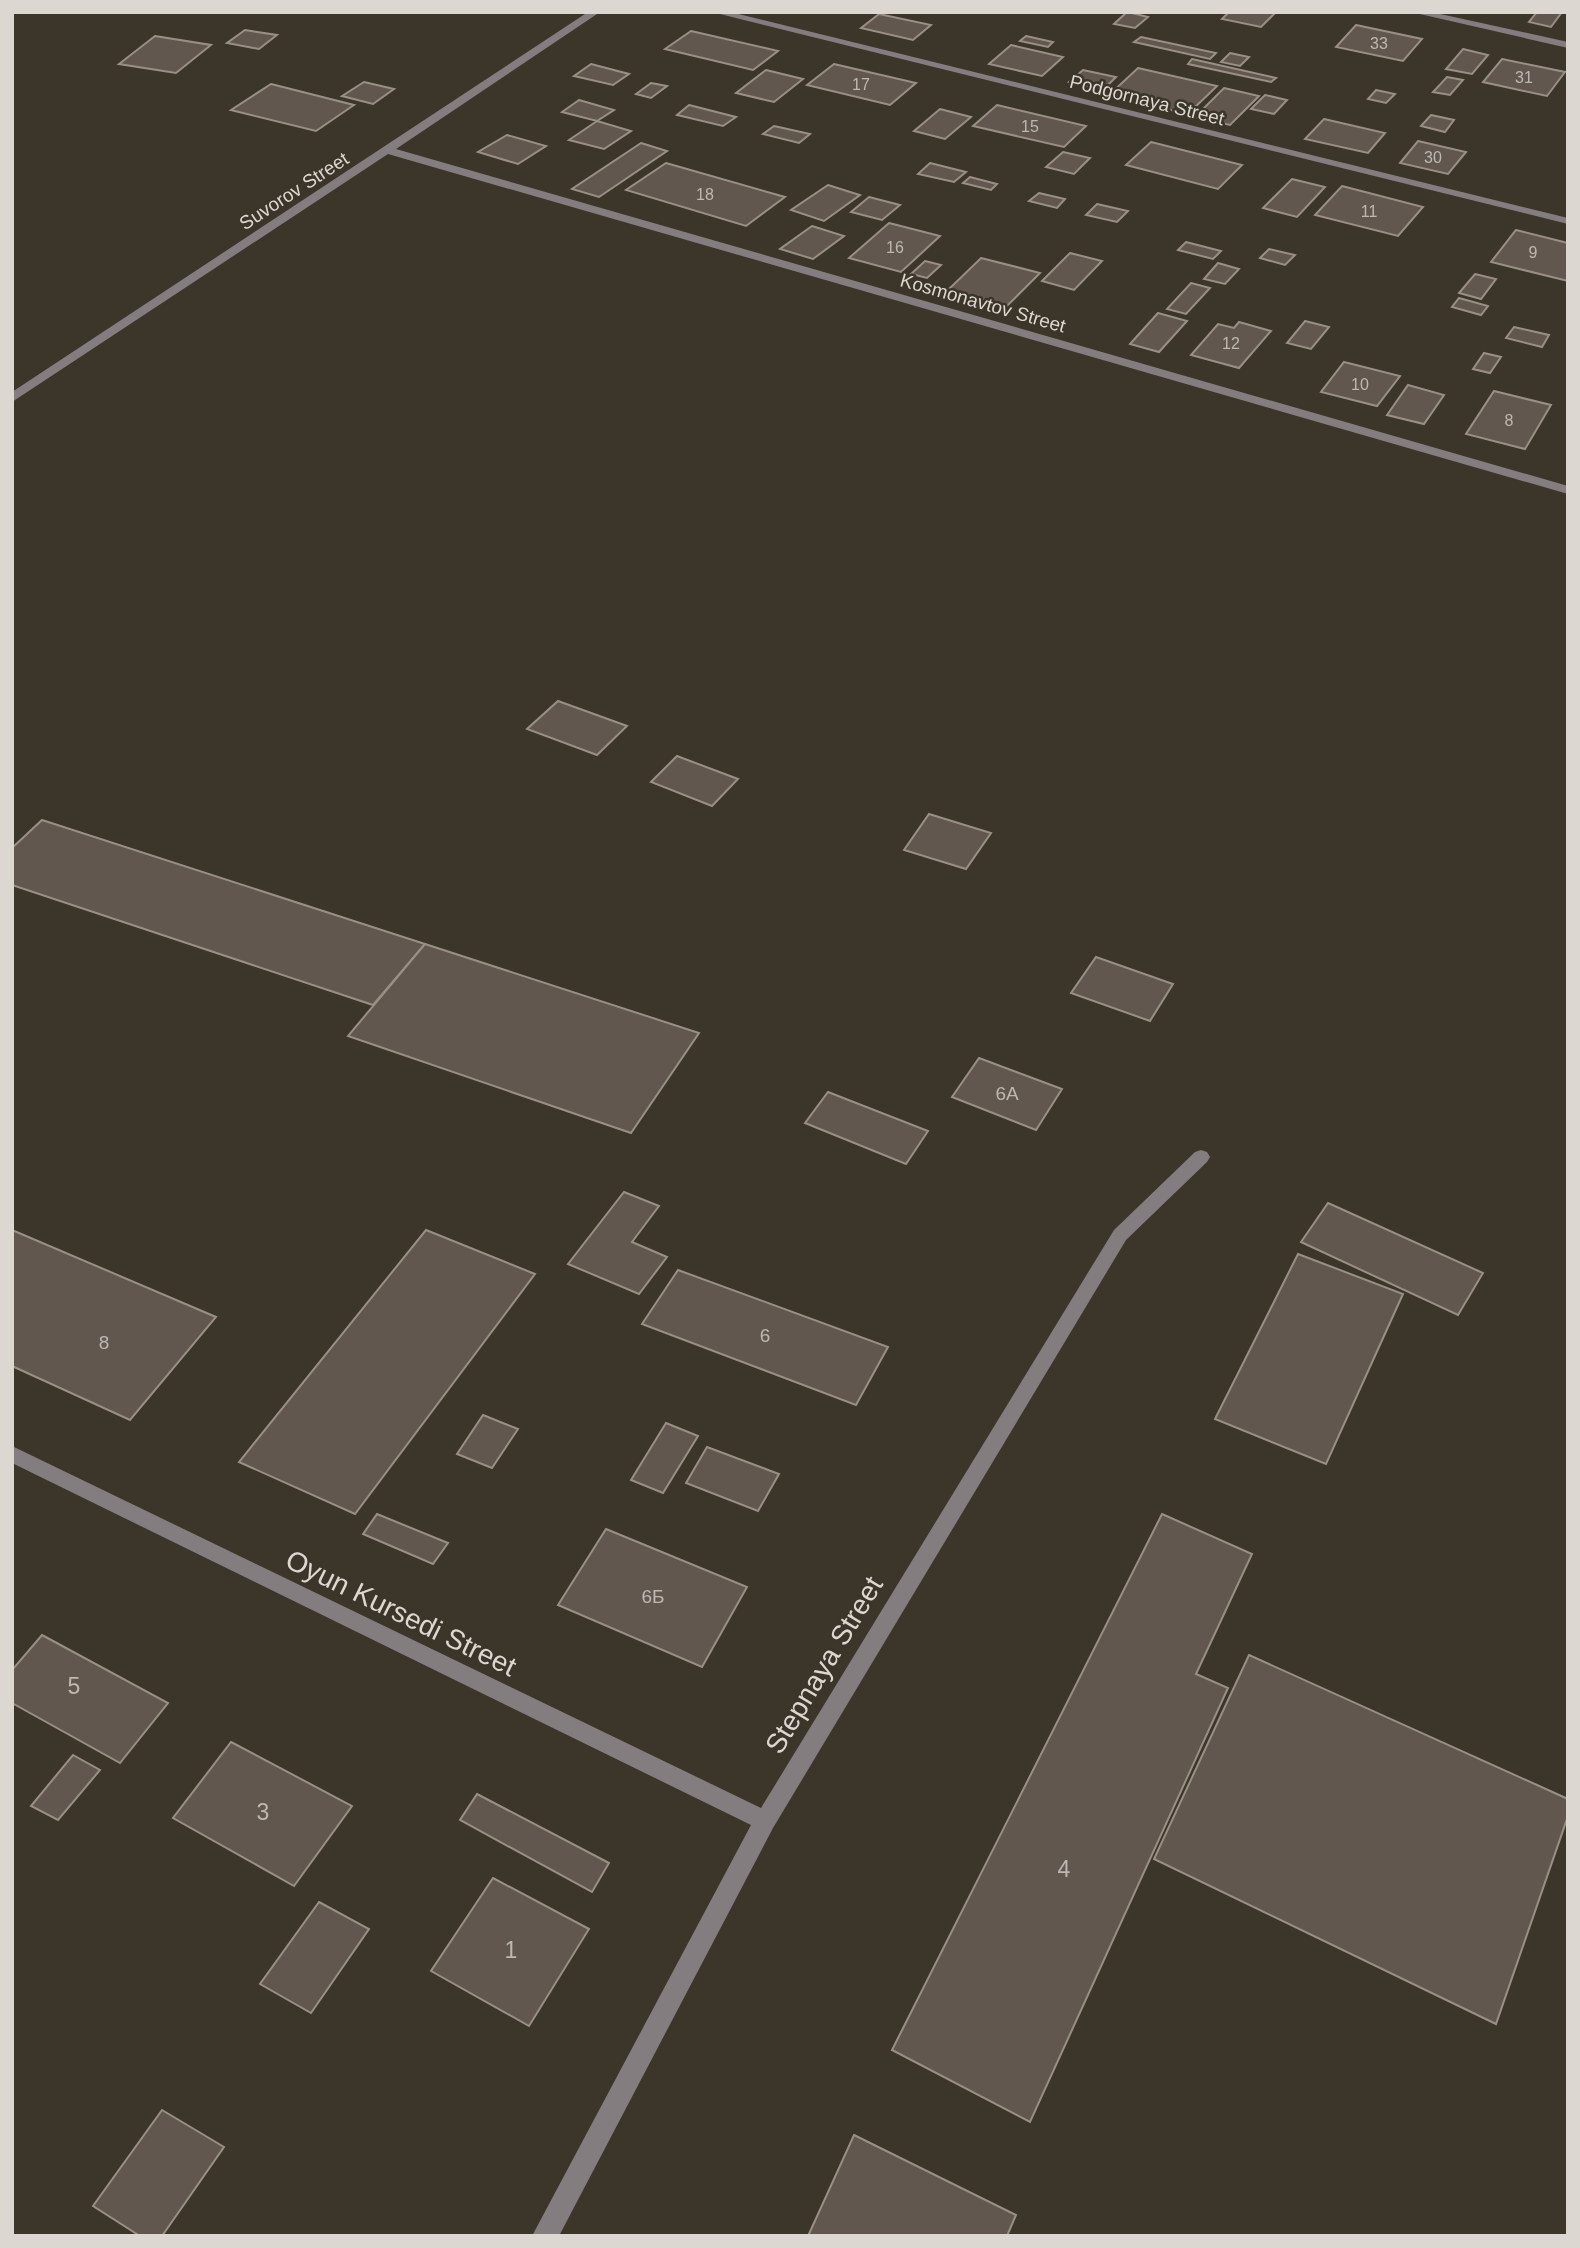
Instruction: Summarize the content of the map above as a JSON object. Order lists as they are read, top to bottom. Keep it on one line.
{"streets":{"street":["Podgornaya Street","Suvorov Street","Kosmonavtov Street","Oyun Kursedi Street","Stepnaya Street"]},"crossings":[["Suvorov Street","Kosmonavtov Street"],["Oyun Kursedi Street","Stepnaya Street"]],"house_numbers":["33","31","17","15","30","18","11","16","9","12","10","8","6А","6","8","6Б","5","3","4","1"]}
